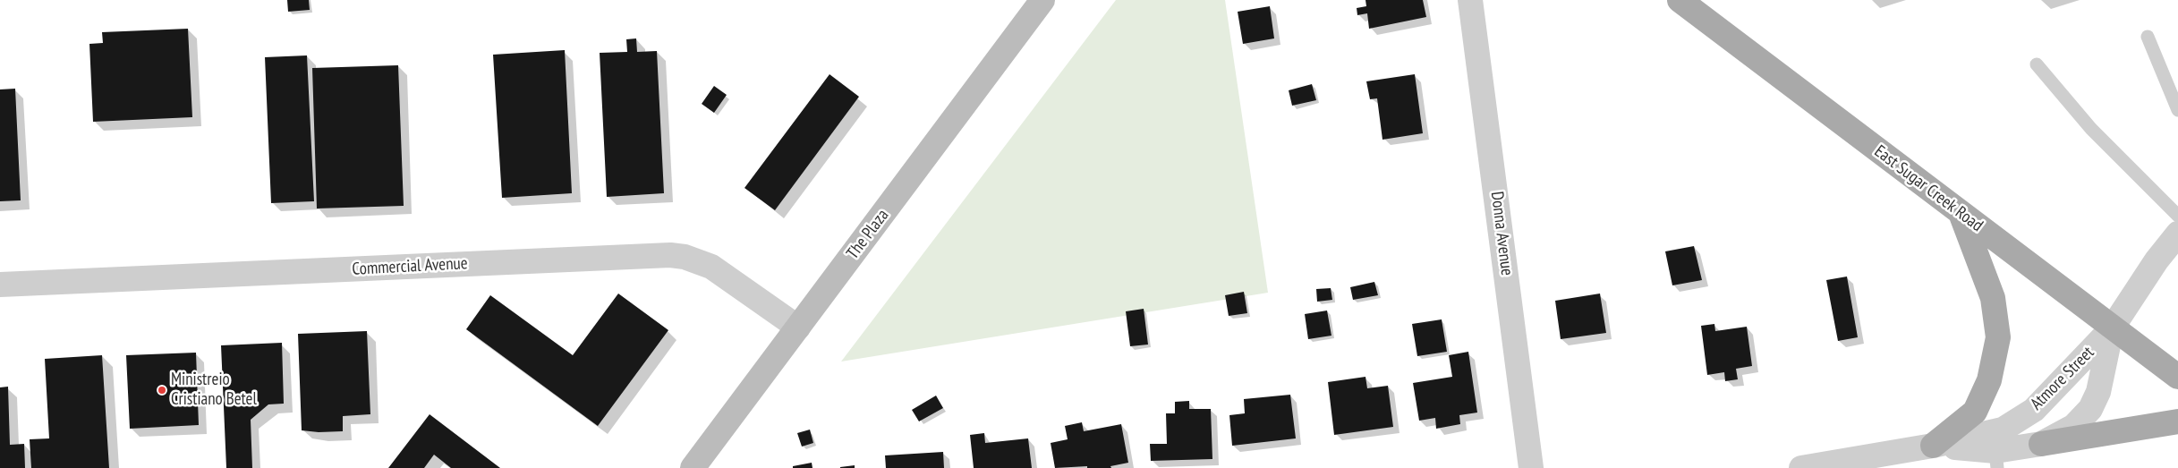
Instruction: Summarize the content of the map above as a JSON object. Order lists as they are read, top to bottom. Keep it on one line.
{"streets":{"main road":["East Sugar Creek Road","The Plaza"],"street":["Donna Avenue","Commercial Avenue","Atmore Street"]},"crossings":[["East Sugar Creek Road","Atmore Street"],["The Plaza","Commercial Avenue"]],"places":["Ministreio Cristiano Betel"]}
